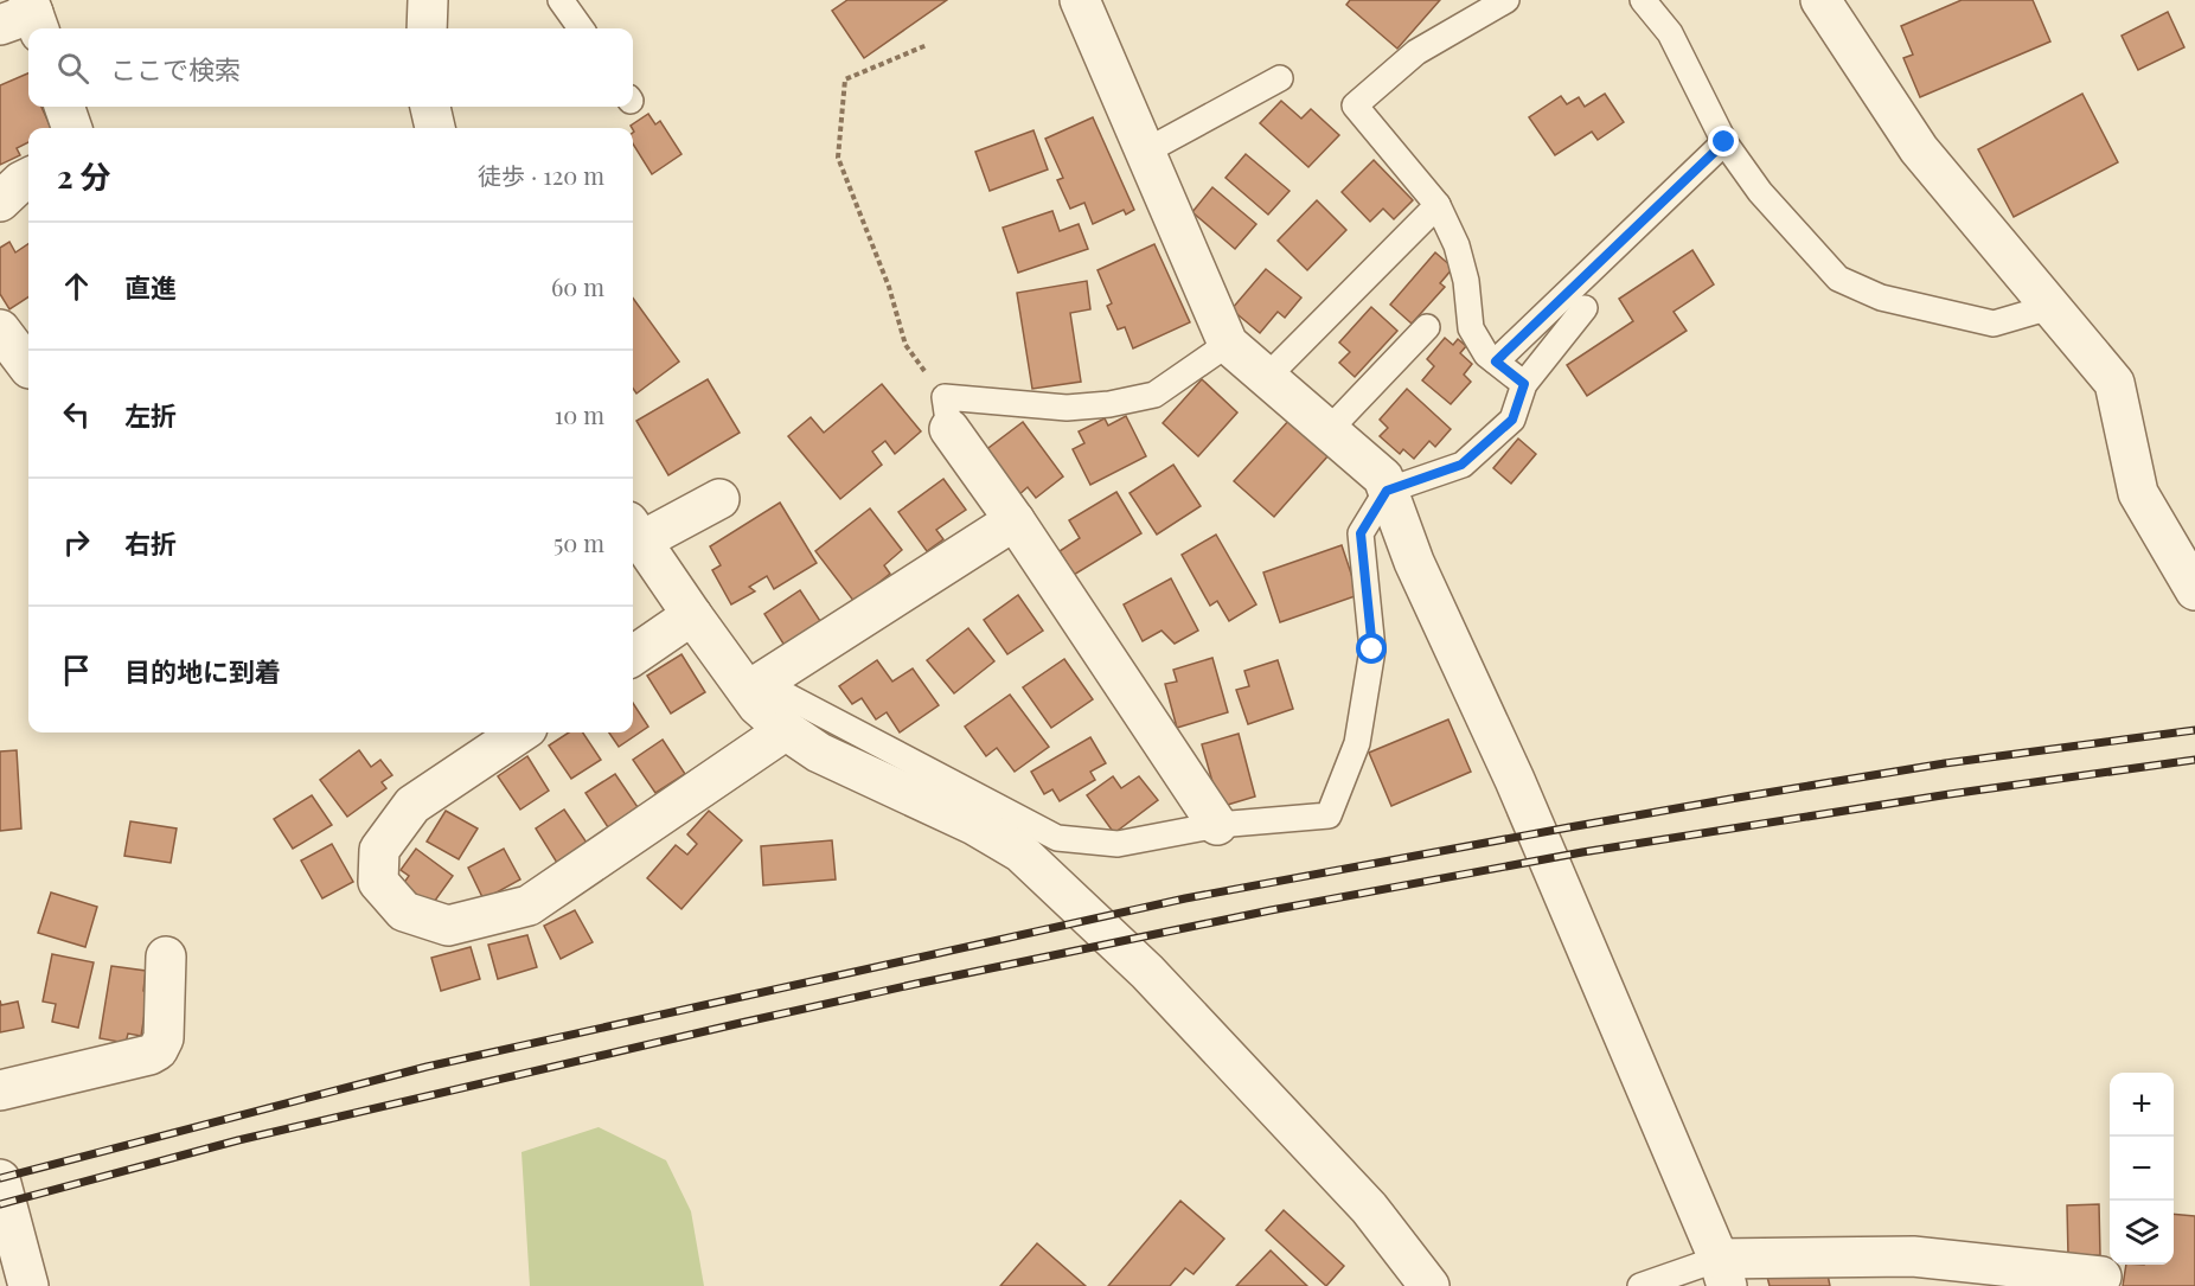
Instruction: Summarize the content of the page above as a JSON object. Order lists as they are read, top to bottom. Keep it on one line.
{"page":{"search":"ここで検索","heading":["2 分","徒歩 · 120 m"],"list":[["直進","60 m"],["左折","10 m"],["右折","50 m"],"目的地に到着"],"map_buttons":["+","−"]}}
